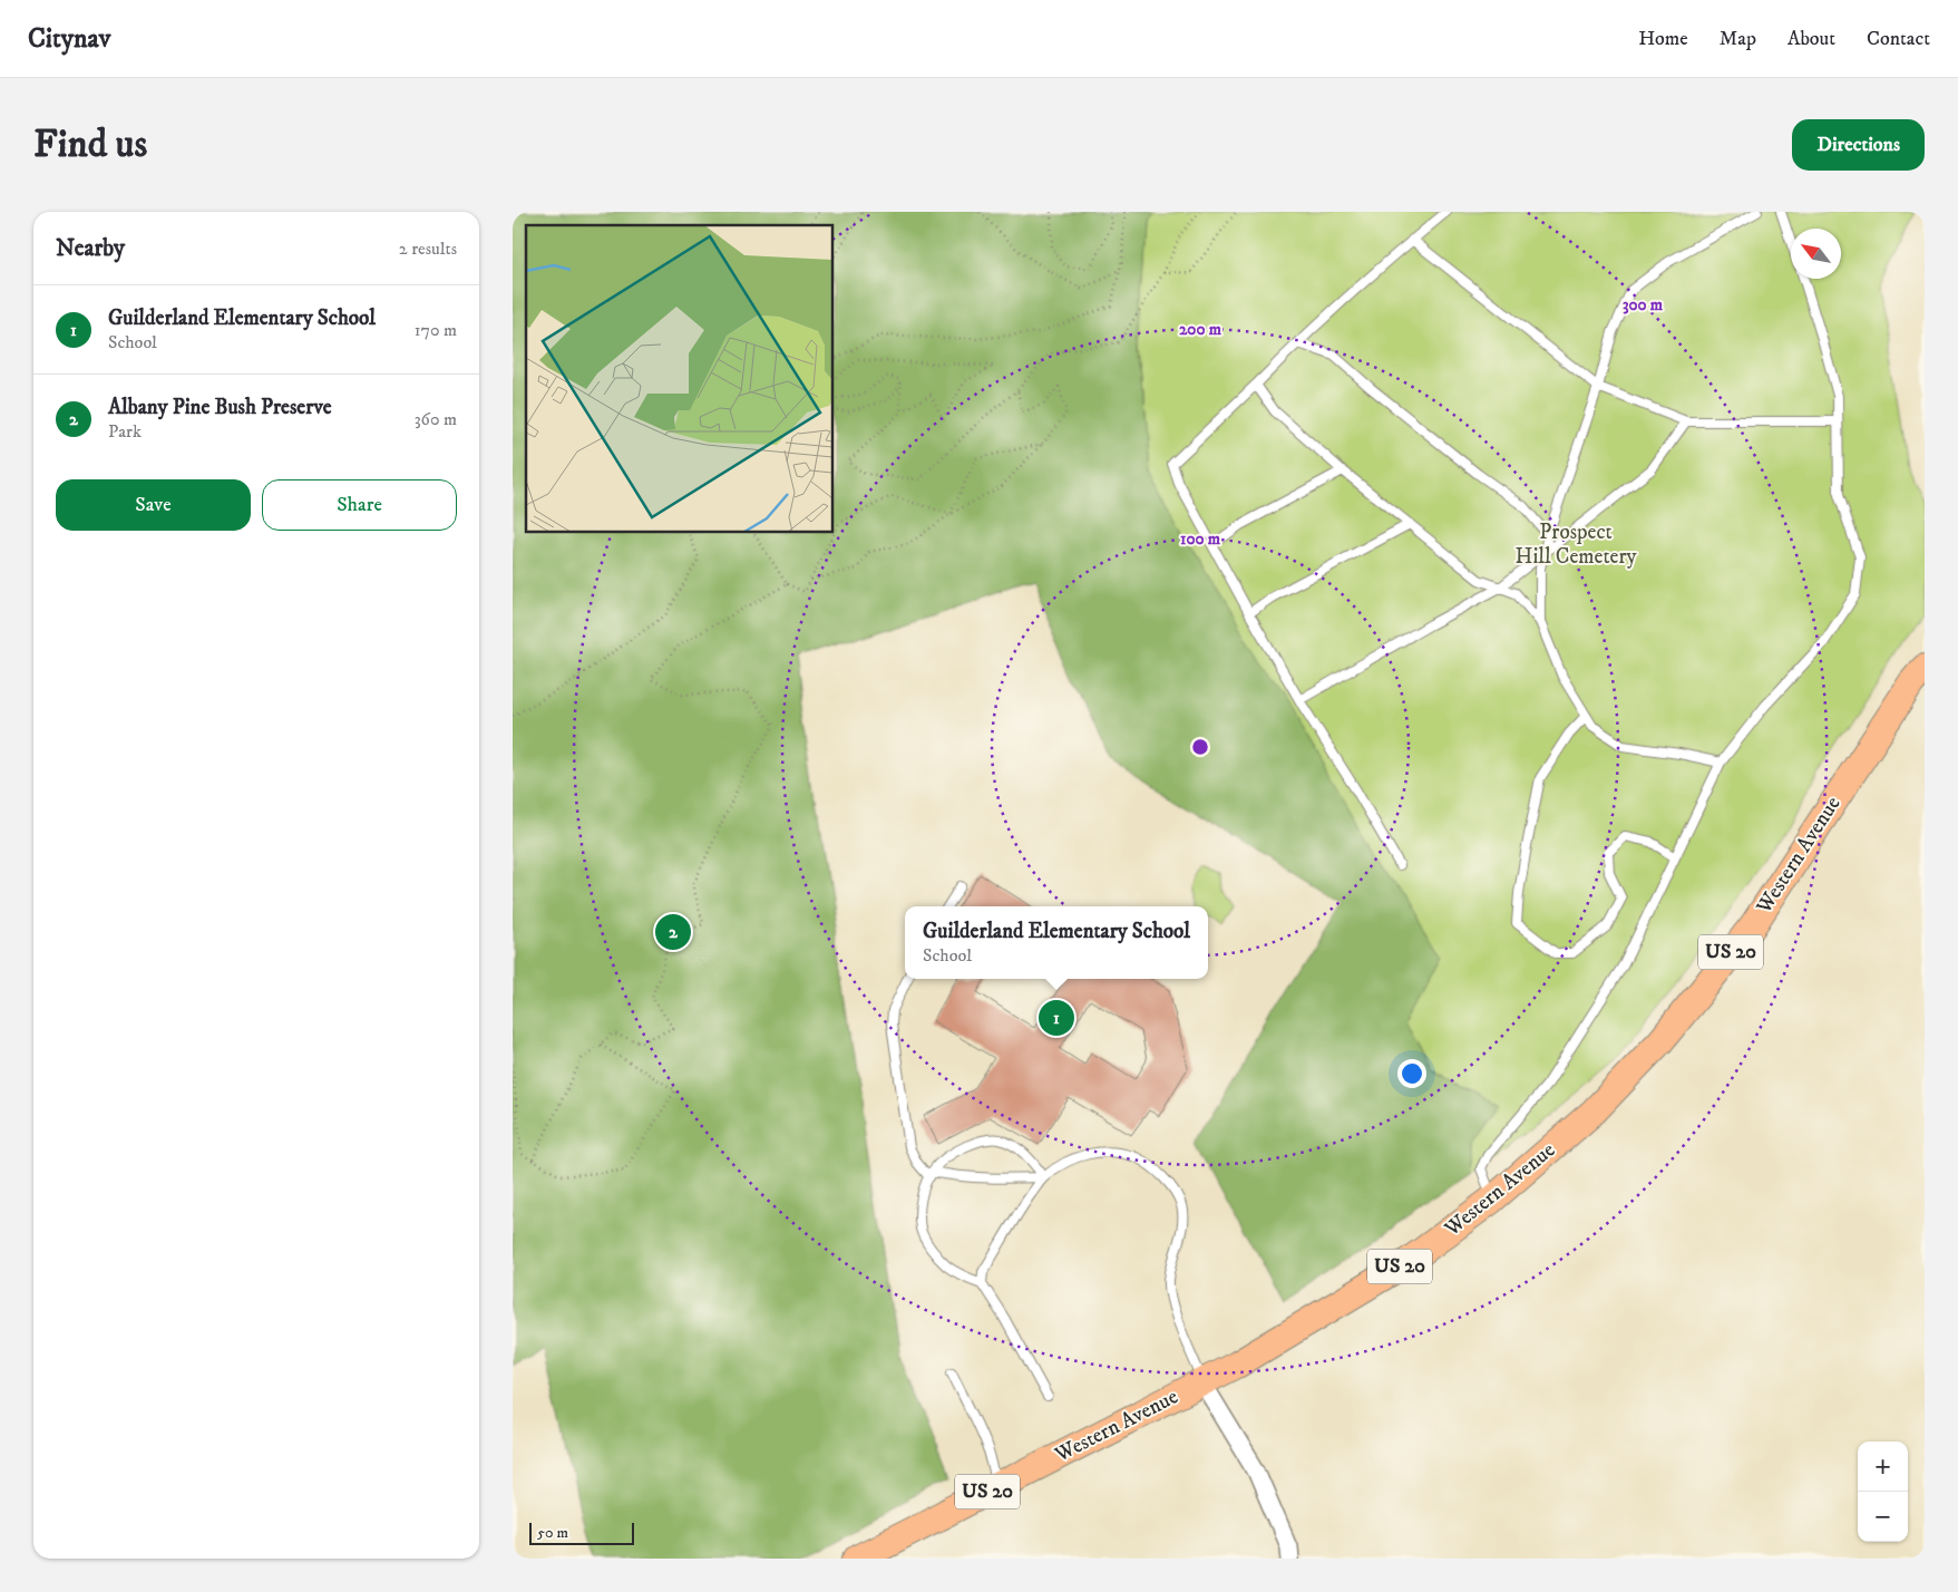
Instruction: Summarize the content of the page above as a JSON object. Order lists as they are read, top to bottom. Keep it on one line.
{"streets":{"main road":["Western Avenue","US 20"]},"parks":["Prospect Hill Cemetery"],"scale_bar":"50 m","north":"top left","page":{"header":"Citynav","nav":["Home","Map","About","Contact"],"buttons":["Directions",["Save","Share"]],"title":"Find us","heading":["Nearby","2 results"],"list":[{"mark":"1","name":"Guilderland Elementary School","note":"School","value":"170 m"},{"mark":"2","name":"Albany Pine Bush Preserve","note":"Park","value":"360 m"}],"popup":["Guilderland Elementary School","School"],"pins":["2","1"],"map_buttons":["+","−"],"scale":"50 m"},"rings":["300 m","200 m","100 m"]}
